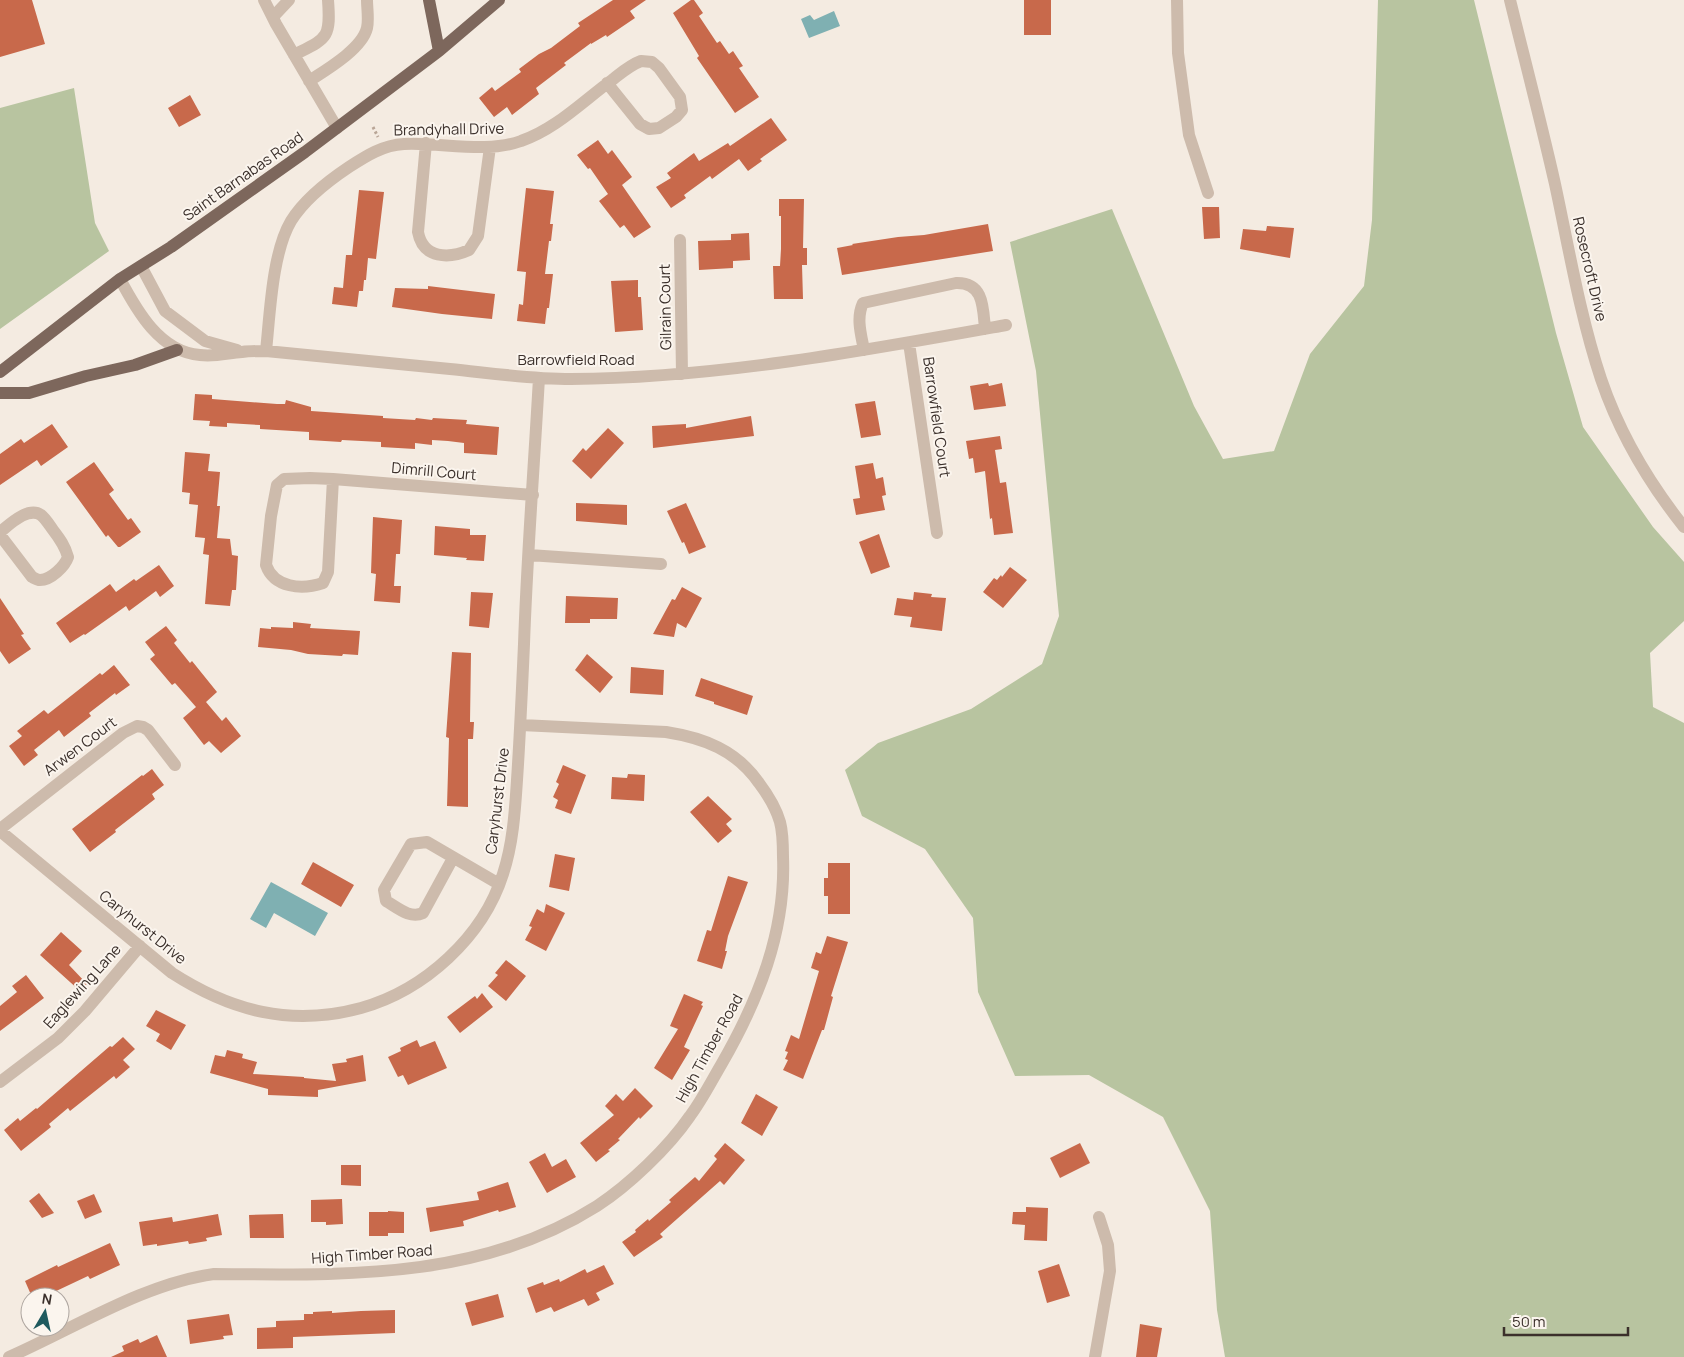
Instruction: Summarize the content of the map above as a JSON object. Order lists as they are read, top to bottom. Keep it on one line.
{"streets":{"main road":["Saint Barnabas Road"],"street":["Brandyhall Drive","Rosecroft Drive","Gilrain Court","Barrowfield Road","Barrowfield Court","Dimrill Court","Arwen Court","Caryhurst Drive","Eaglewing Lane","High Timber Road"]},"crossings":[["Brandyhall Drive","Barrowfield Road"],["Saint Barnabas Road","Barrowfield Road"],["Gilrain Court","Barrowfield Road"],["Barrowfield Road","Barrowfield Court"],["Barrowfield Road","Caryhurst Drive"],["Dimrill Court","Caryhurst Drive"],["Arwen Court","Caryhurst Drive"],["Caryhurst Drive","Eaglewing Lane"],["Caryhurst Drive","High Timber Road"]],"scale_bar":"50 m","north":"top"}
